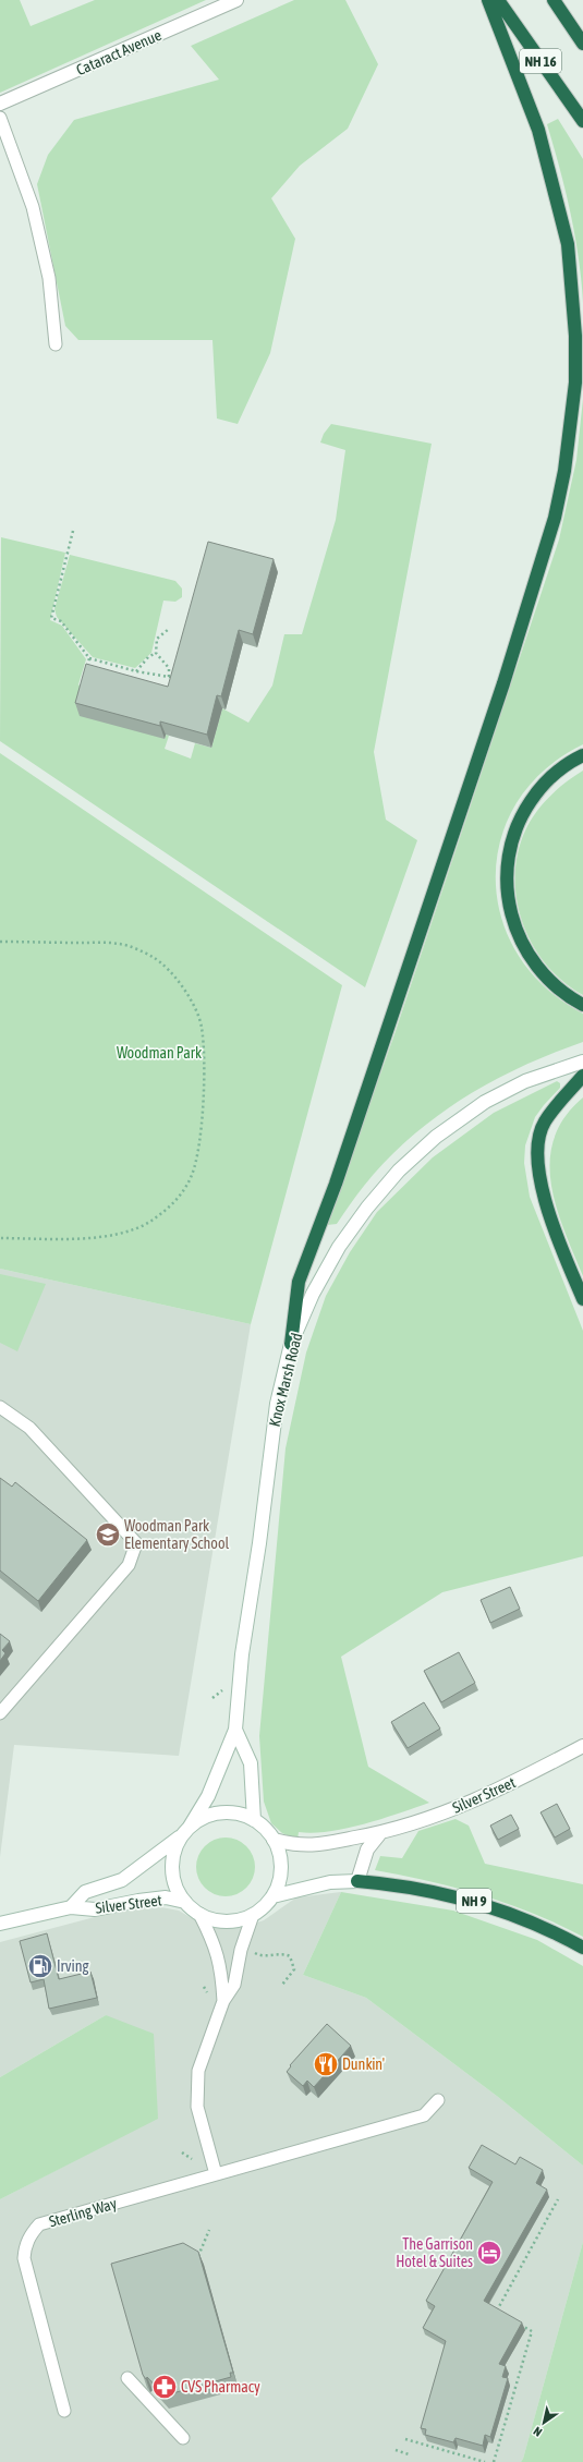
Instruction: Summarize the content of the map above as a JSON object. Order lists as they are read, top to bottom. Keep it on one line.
{"streets":{"highway":["NH 16","NH 9"],"main road":["Cataract Avenue","Knox Marsh Road","Silver Street"],"lane":["Sterling Way"]},"crossings":[["Knox Marsh Road","Silver Street"],["Knox Marsh Road","NH 9"],["Silver Street","NH 9"]],"parks":["Woodman Park"],"places":{"school or university":["Woodman Park Elementary School"],"fuel station":["Irving"],"restaurant":["Dunkin'"],"hotel":["The Garrison Hotel & Suites"],"pharmacy":["CVS Pharmacy"]},"north":"bottom left"}
